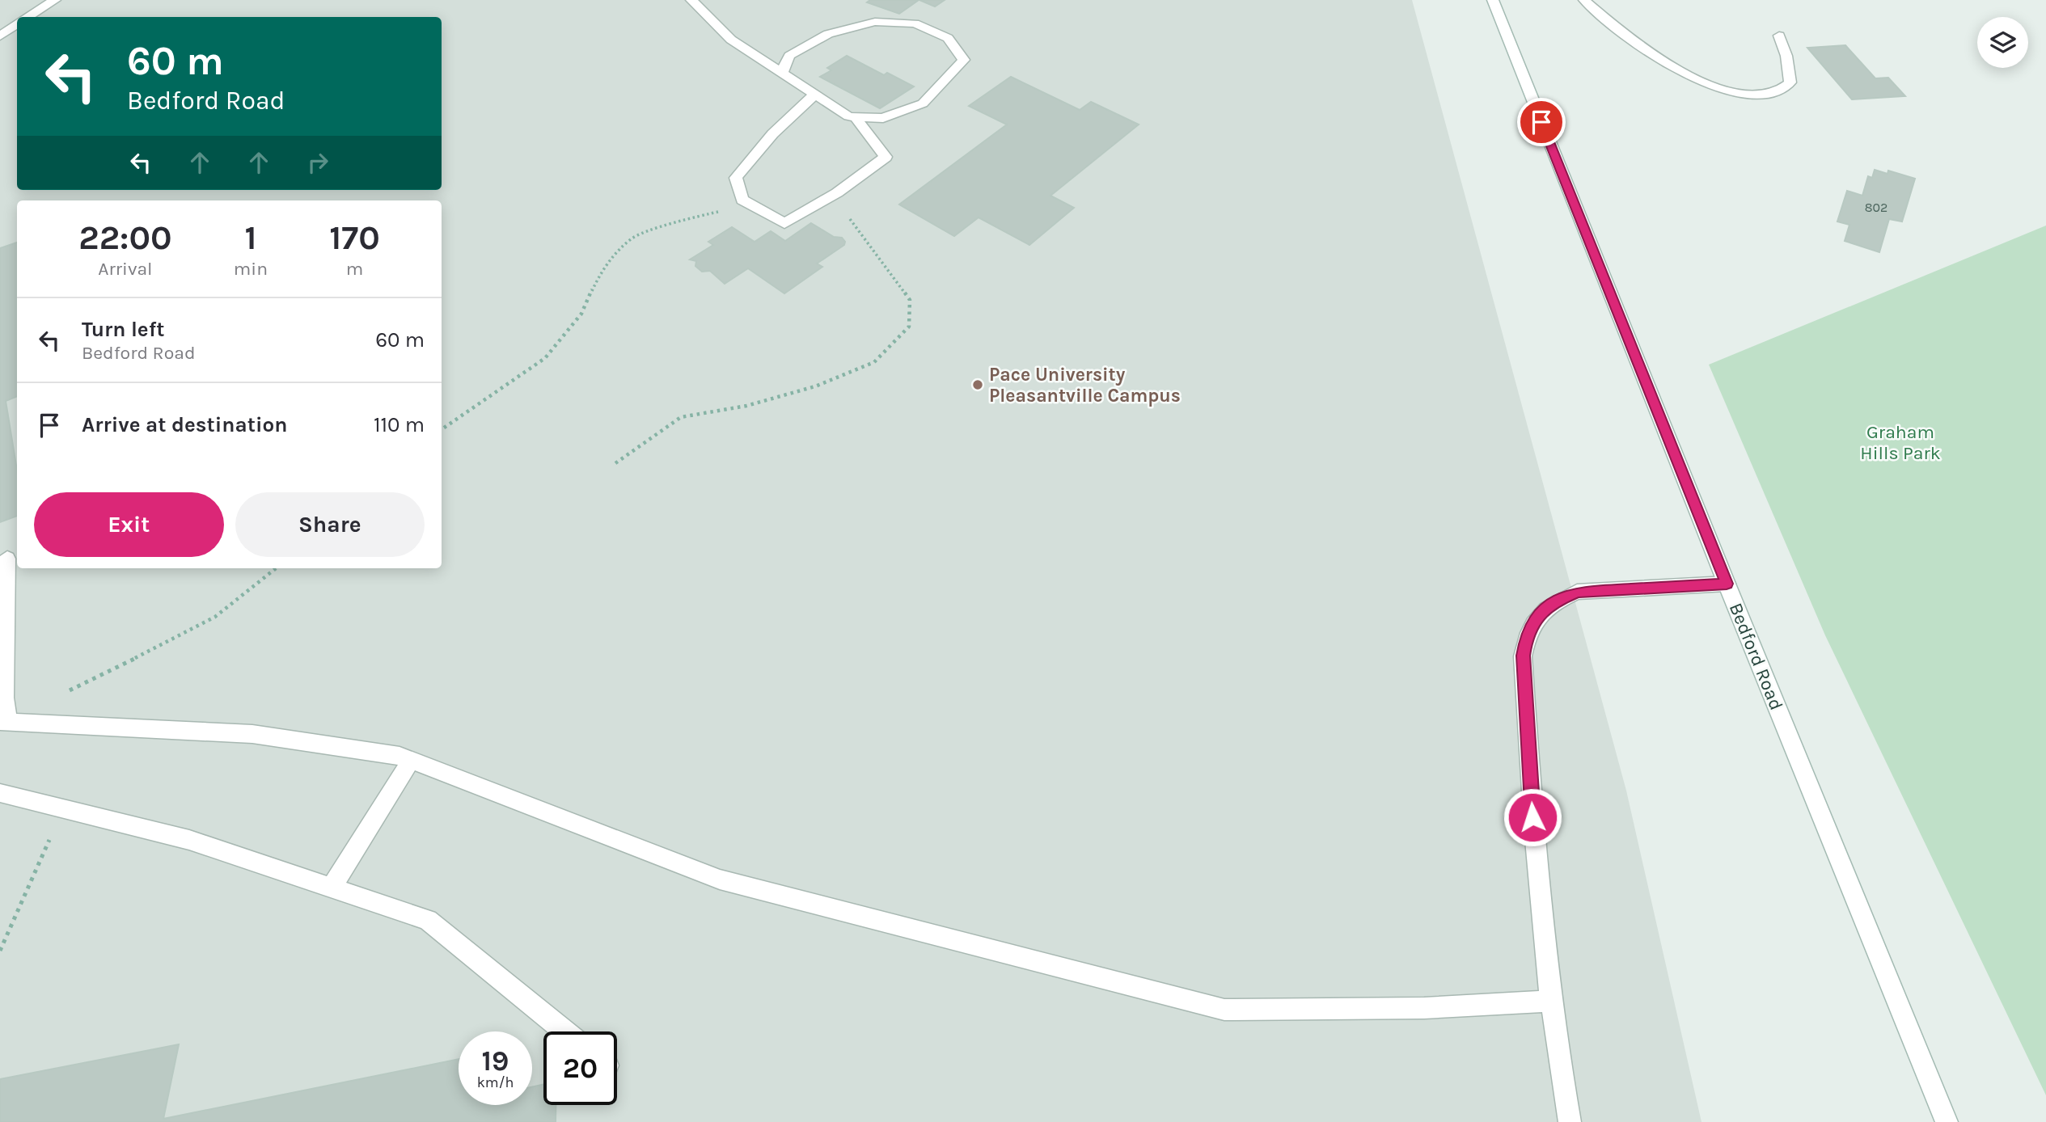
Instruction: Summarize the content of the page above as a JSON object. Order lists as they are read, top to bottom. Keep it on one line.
{"streets":{"street":["Bedford Road"]},"parks":["Graham Hills Park"],"places":["Pace University Pleasantville Campus"],"house_numbers":["802"],"page":{"turn":["60 m","Bedford Road"],"eta":["22:00","Arrival","1","min","170","m"],"list":[{"name":"Turn left","note":"Bedford Road","value":"60 m"},{"name":"Arrive at destination","value":"110 m"}],"buttons":["Exit","Share"],"speed":"19 km/h","limit":"20"}}
